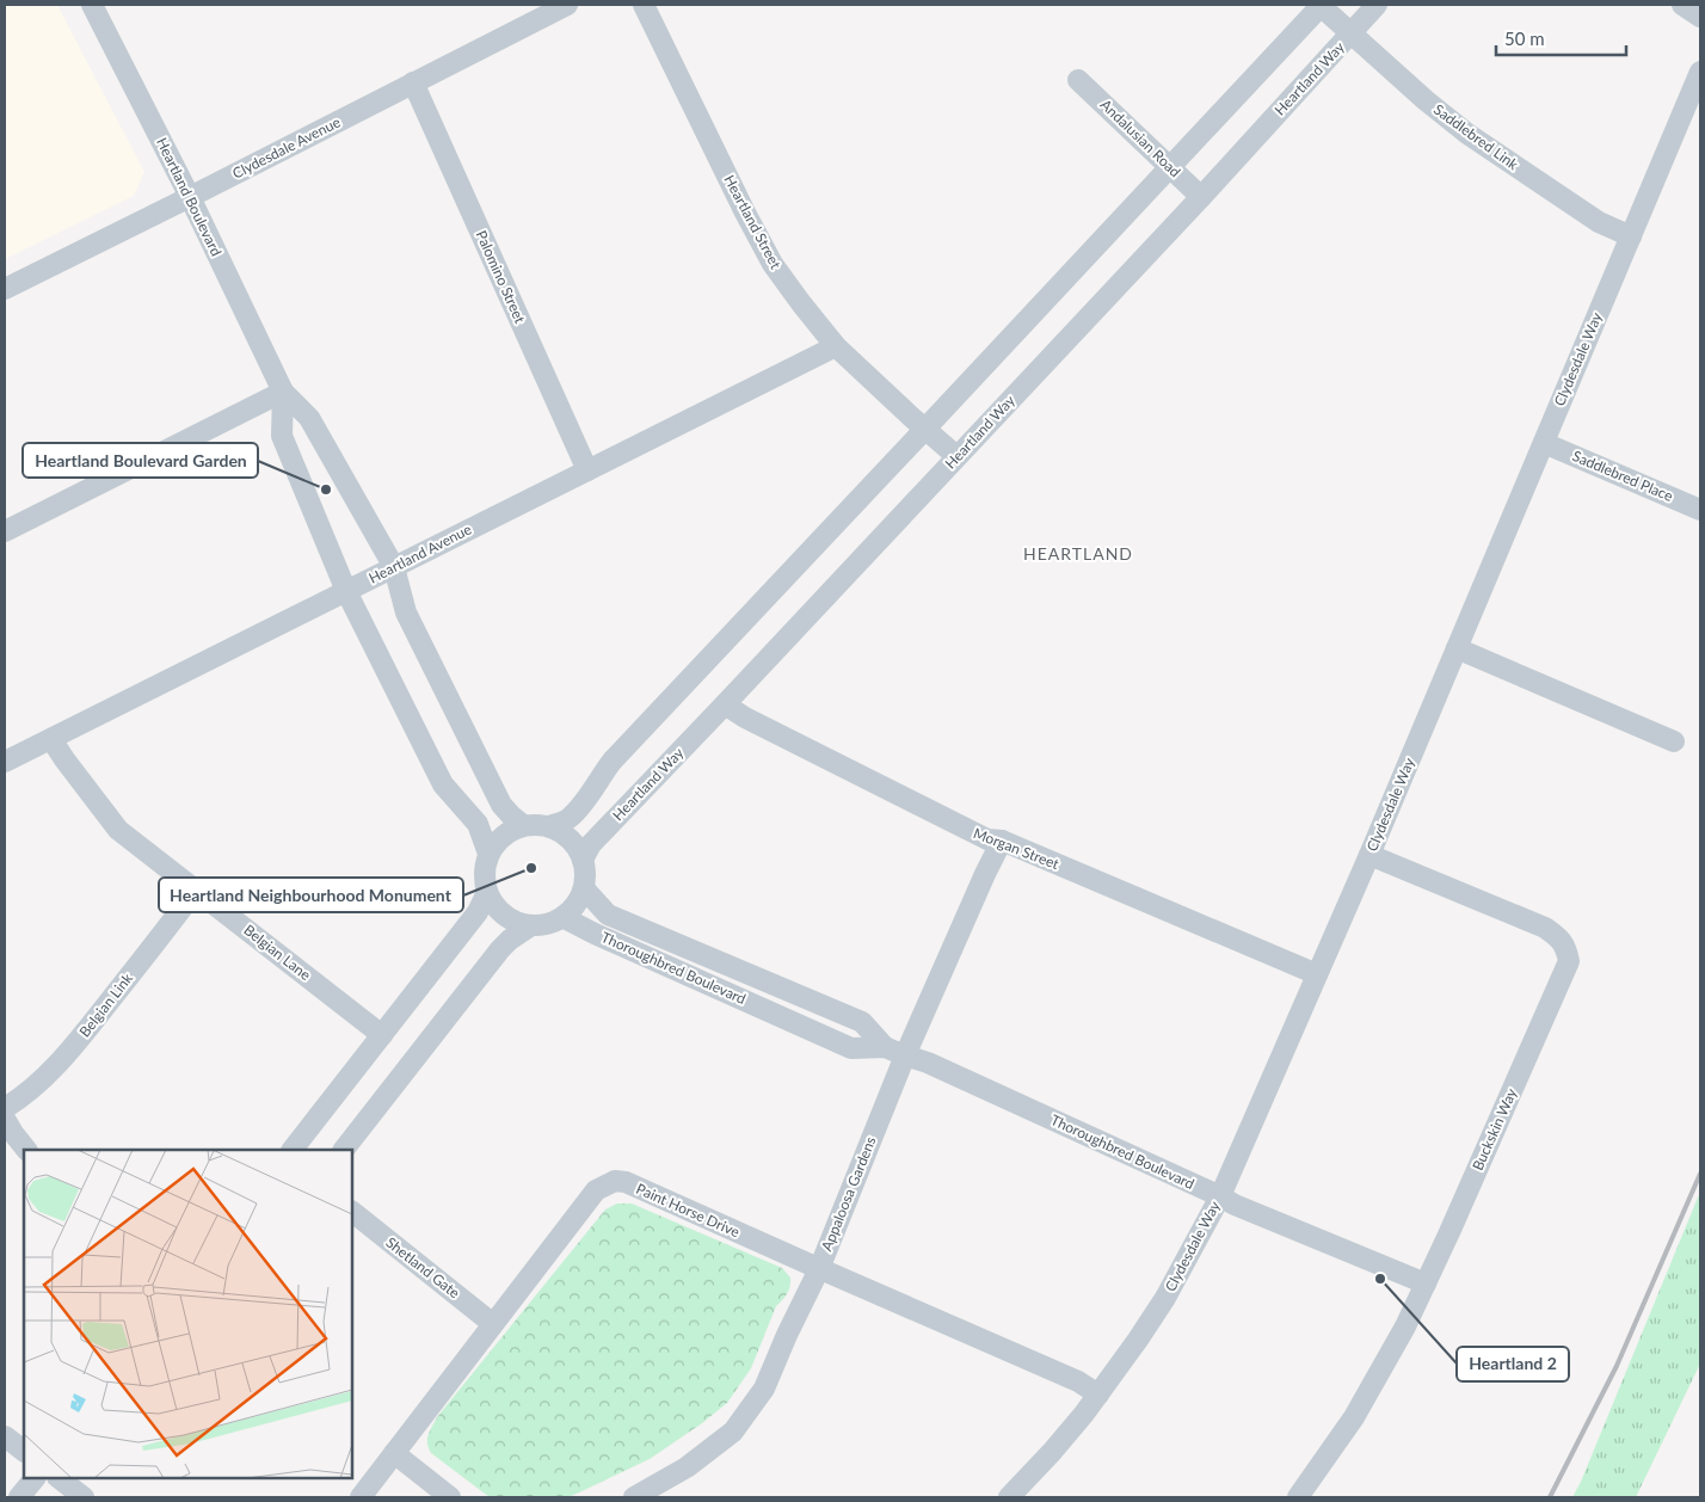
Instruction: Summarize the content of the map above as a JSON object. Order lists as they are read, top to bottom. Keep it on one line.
{"streets":{"street":["Heartland Way","Saddlebred Link","Andalusian Road","Clydesdale Avenue","Heartland Boulevard","Heartland Street","Palomino Street","Clydesdale Way","Saddlebred Place","Heartland Avenue","Morgan Street","Belgian Lane","Thoroughbred Boulevard","Belgian Link","Buckskin Way","Appaloosa Gardens","Paint Horse Drive","Shetland Gate"]},"crossings":[["Heartland Way","Saddlebred Link"],["Heartland Way","Andalusian Road"],["Heartland Way","Heartland Street"],["Heartland Way","Morgan Street"],["Heartland Way","Thoroughbred Boulevard"],["Saddlebred Link","Clydesdale Way"],["Clydesdale Avenue","Heartland Boulevard"],["Clydesdale Avenue","Palomino Street"],["Heartland Boulevard","Heartland Avenue"],["Heartland Street","Heartland Avenue"],["Palomino Street","Heartland Avenue"],["Clydesdale Way","Saddlebred Place"],["Clydesdale Way","Morgan Street"],["Clydesdale Way","Thoroughbred Boulevard"],["Clydesdale Way","Buckskin Way"],["Clydesdale Way","Paint Horse Drive"],["Heartland Avenue","Belgian Lane"],["Morgan Street","Appaloosa Gardens"],["Belgian Lane","Belgian Link"],["Thoroughbred Boulevard","Buckskin Way"],["Thoroughbred Boulevard","Appaloosa Gardens"],["Appaloosa Gardens","Paint Horse Drive"],["Paint Horse Drive","Shetland Gate"]],"districts":["HEARTLAND"],"places":["Heartland Boulevard Garden","Heartland Neighbourhood Monument","Heartland 2"],"scale_bar":"50 m"}
